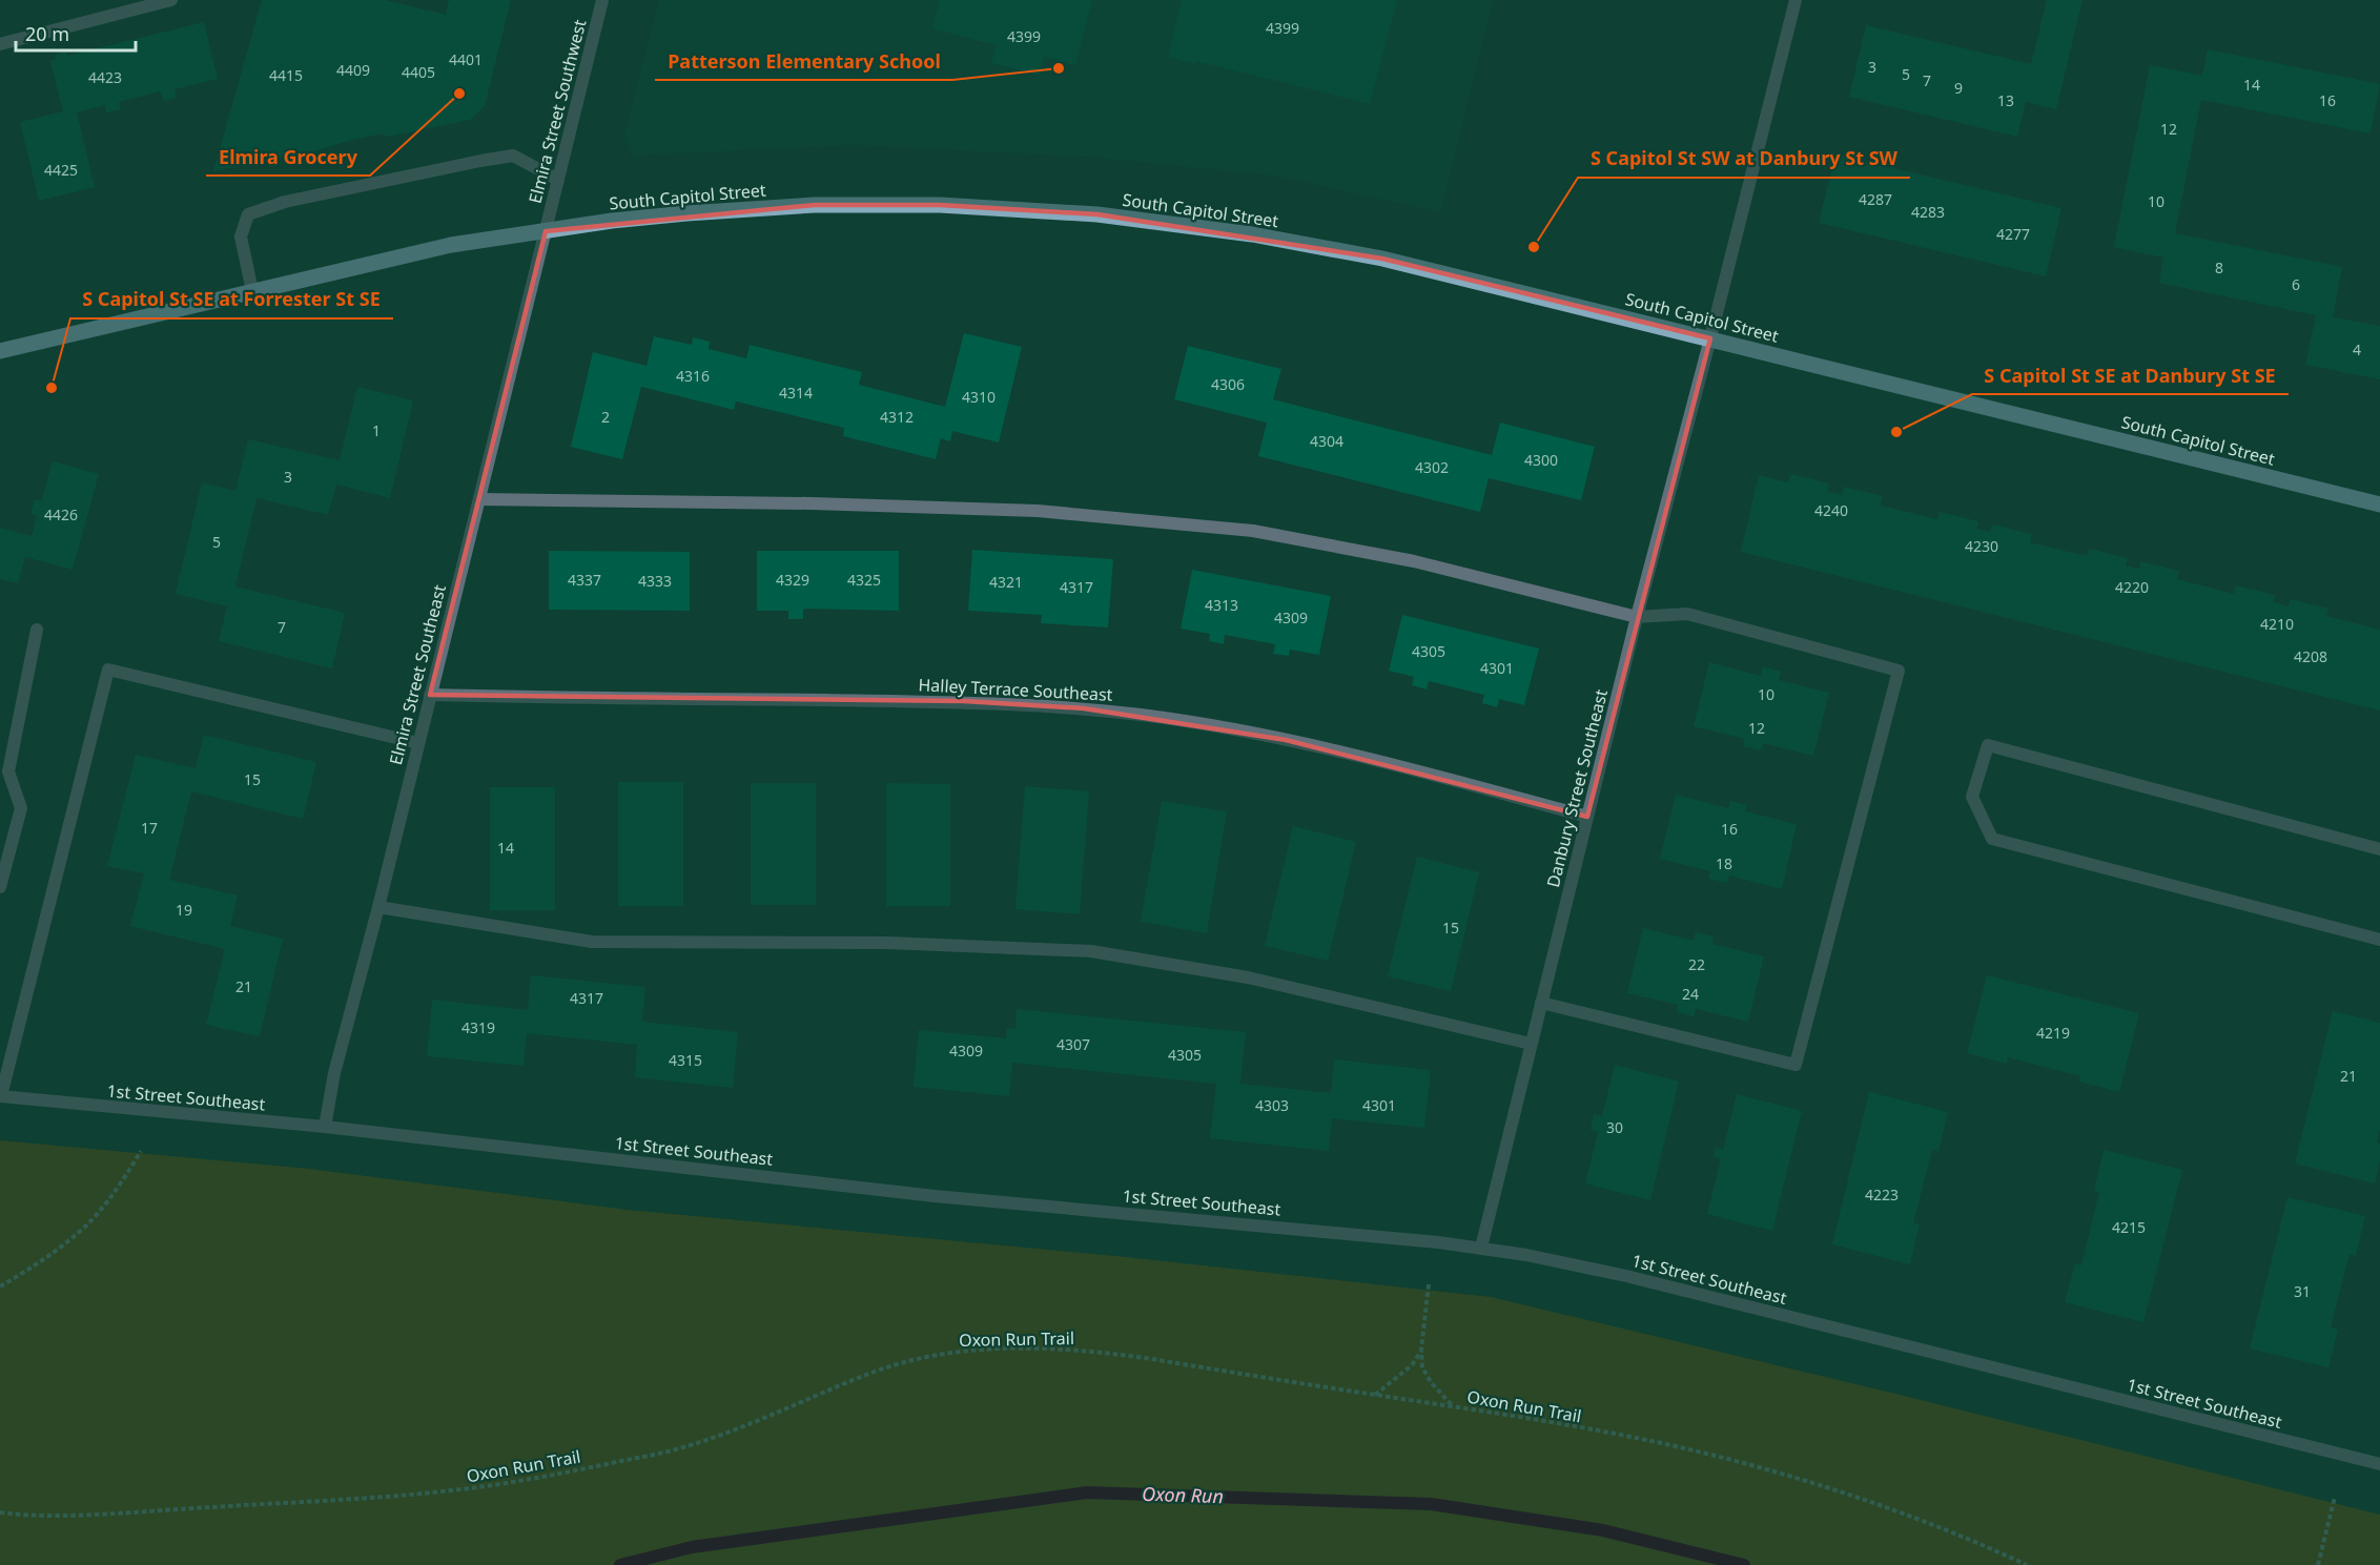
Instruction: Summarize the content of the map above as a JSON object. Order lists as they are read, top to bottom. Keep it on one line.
{"streets":{"main road":["South Capitol Street"],"street":["Elmira Street Southwest","Elmira Street Southeast","Halley Terrace Southeast","Danbury Street Southeast","1st Street Southeast"],"path":["Oxon Run Trail"]},"crossings":[["Elmira Street Southwest","South Capitol Street"],["Elmira Street Southwest","Elmira Street Southeast"],["South Capitol Street","Elmira Street Southeast"],["South Capitol Street","Danbury Street Southeast"],["Elmira Street Southeast","Halley Terrace Southeast"],["Elmira Street Southeast","1st Street Southeast"],["Halley Terrace Southeast","Danbury Street Southeast"],["Danbury Street Southeast","1st Street Southeast"]],"water":["Oxon Run"],"places":["Patterson Elementary School","Elmira Grocery","S Capitol St SW at Danbury St SW","S Capitol St SE at Forrester St SE","S Capitol St SE at Danbury St SE"],"house_numbers":["4399","4399","4401","3","4409","4405","5","4415","4423","7","14","9","13","16","12","4425","4287","10","4283","4277","8","6","4","4316","4306","4314","4310","2","4312","1","4304","4300","4302","3","4240","4426","5","4230","4337","4329","4325","4333","4321","4317","4220","4313","4309","4210","7","4305","4208","4301","10","12","15","17","16","14","18","19","15","22","21","24","4317","4319","4219","4307","4309","4305","4315","21","4303","4301","30","4223","4215","31"],"scale_bar":"20 m"}
